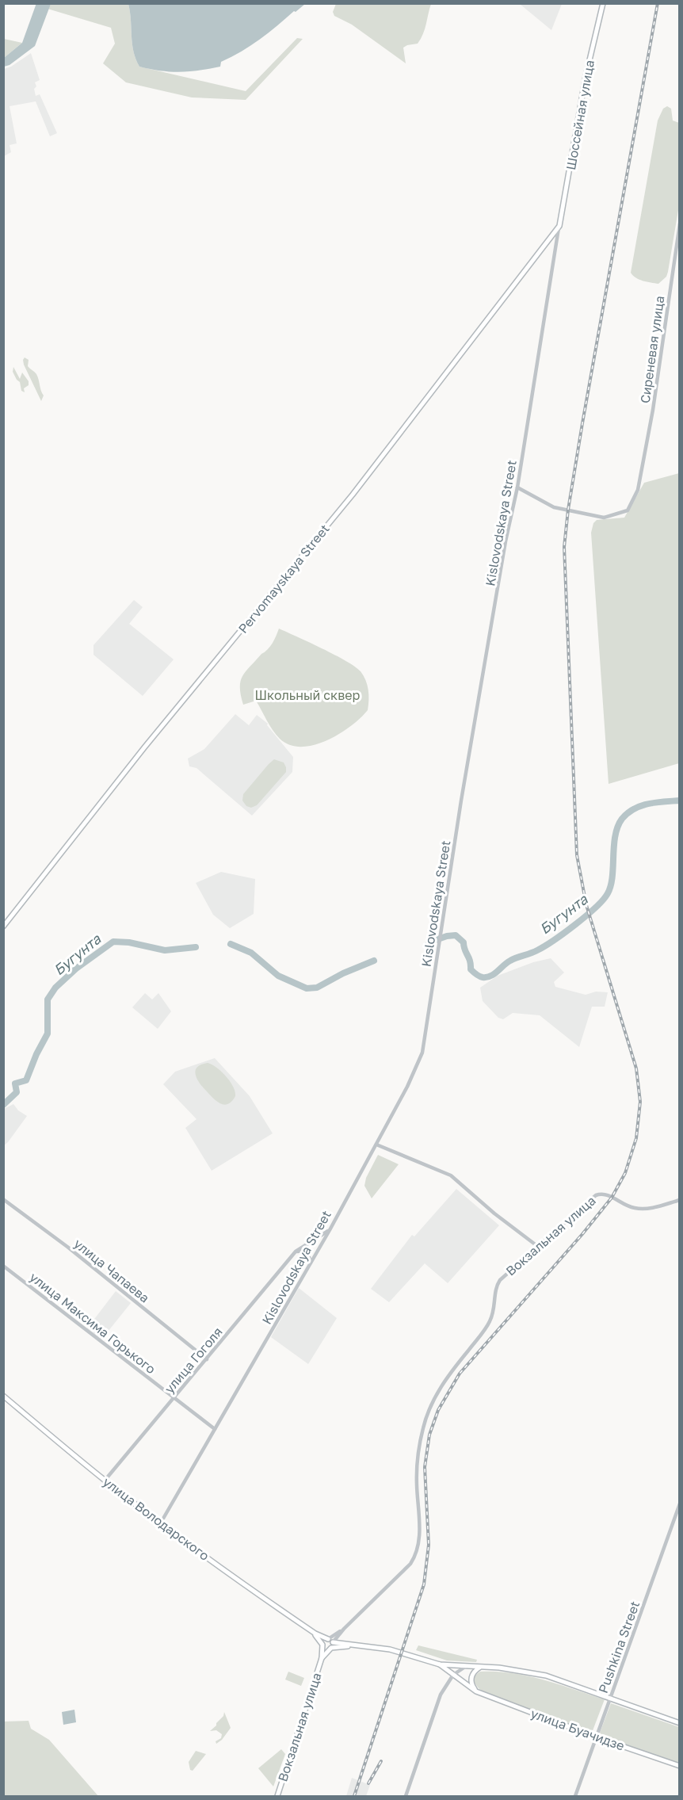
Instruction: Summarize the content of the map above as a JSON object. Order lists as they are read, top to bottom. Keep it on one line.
{"streets":{"main road":["Шоссейная улица","Pervomayskaya Street","Вокзальная улица","улица Володарского","улица Буачидзе"],"street":["Сиреневая улица","Kislovodskaya Street","улица Чапаева","улица Максима Горького","улица Гоголя","Pushkina Street"]},"crossings":[["Шоссейная улица","Kislovodskaya Street"],["Шоссейная улица","Pervomayskaya Street"],["Сиреневая улица","Kislovodskaya Street"],["Kislovodskaya Street","Pervomayskaya Street"],["Kislovodskaya Street","улица Максима Горького"],["Kislovodskaya Street","улица Гоголя"],["Kislovodskaya Street","улица Володарского"],["улица Чапаева","улица Гоголя"],["улица Максима Горького","улица Гоголя"],["улица Гоголя","улица Володарского"],["Pushkina Street","улица Буачидзе"]],"water":["Бугунта"],"parks":["Школьный сквер"]}
